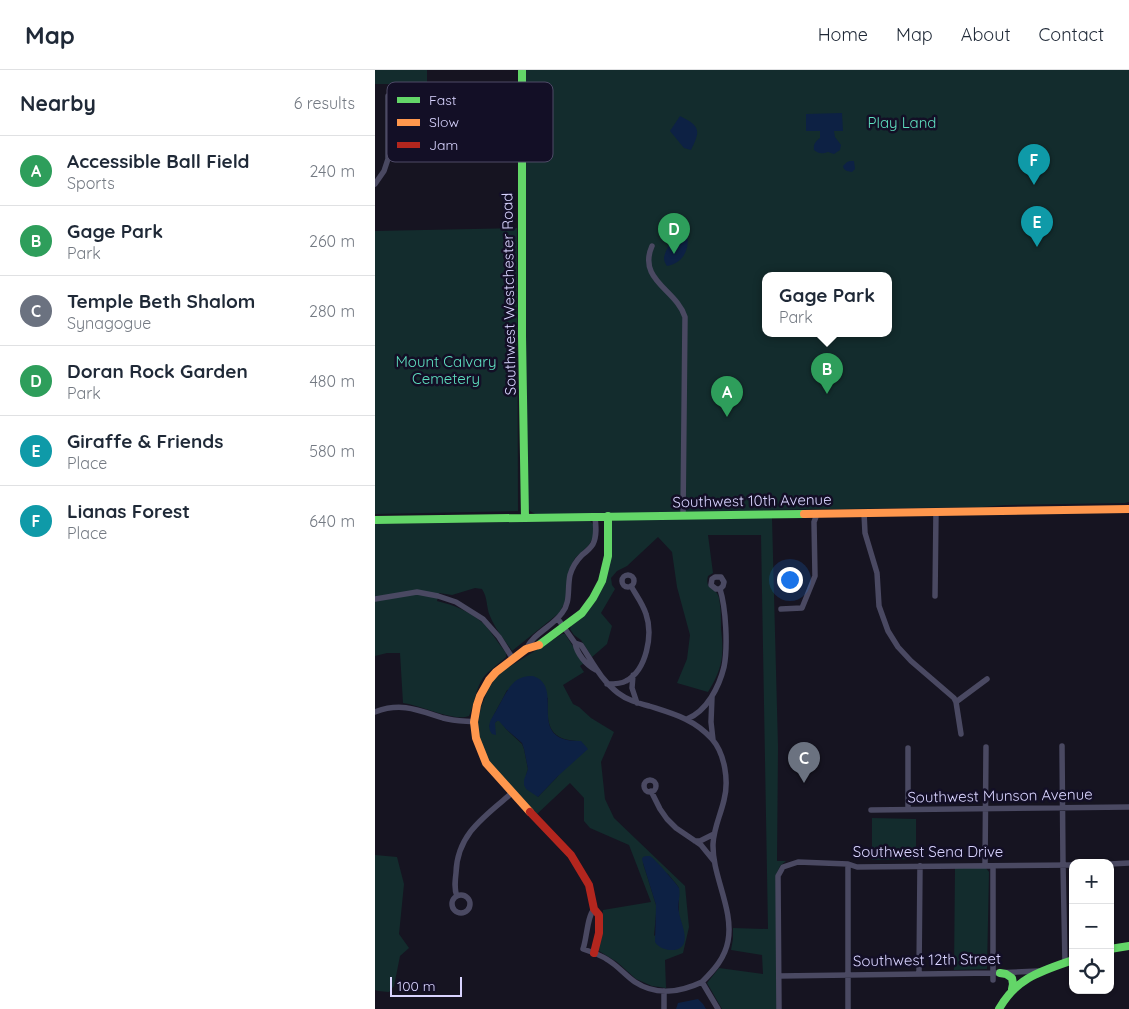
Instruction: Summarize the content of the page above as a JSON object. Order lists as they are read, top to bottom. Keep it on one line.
{"streets":{"street":["Southwest Westchester Road","Southwest 10th Avenue","Southwest Munson Avenue","Southwest Sena Drive","Southwest 12th Street"]},"crossings":[["Southwest Westchester Road","Southwest 10th Avenue"],["Southwest Sena Drive","Southwest 12th Street"]],"parks":["Play Land","Mount Calvary Cemetery"],"legend":["Fast","Slow","Jam"],"scale_bar":"100 m","page":{"header":"Map","nav":["Home","Map","About","Contact"],"heading":["Nearby","6 results"],"list":[{"mark":"A","name":"Accessible Ball Field","note":"Sports","value":"240 m"},{"mark":"B","name":"Gage Park","note":"Park","value":"260 m"},{"mark":"C","name":"Temple Beth Shalom","note":"Synagogue","value":"280 m"},{"mark":"D","name":"Doran Rock Garden","note":"Park","value":"480 m"},{"mark":"E","name":"Giraffe & Friends","note":"Place","value":"580 m"},{"mark":"F","name":"Lianas Forest","note":"Place","value":"640 m"}],"pins":["F","E","D","B","A","C"],"popup":["Gage Park","Park"],"map_buttons":["+","−"],"scale":"100 m"}}
